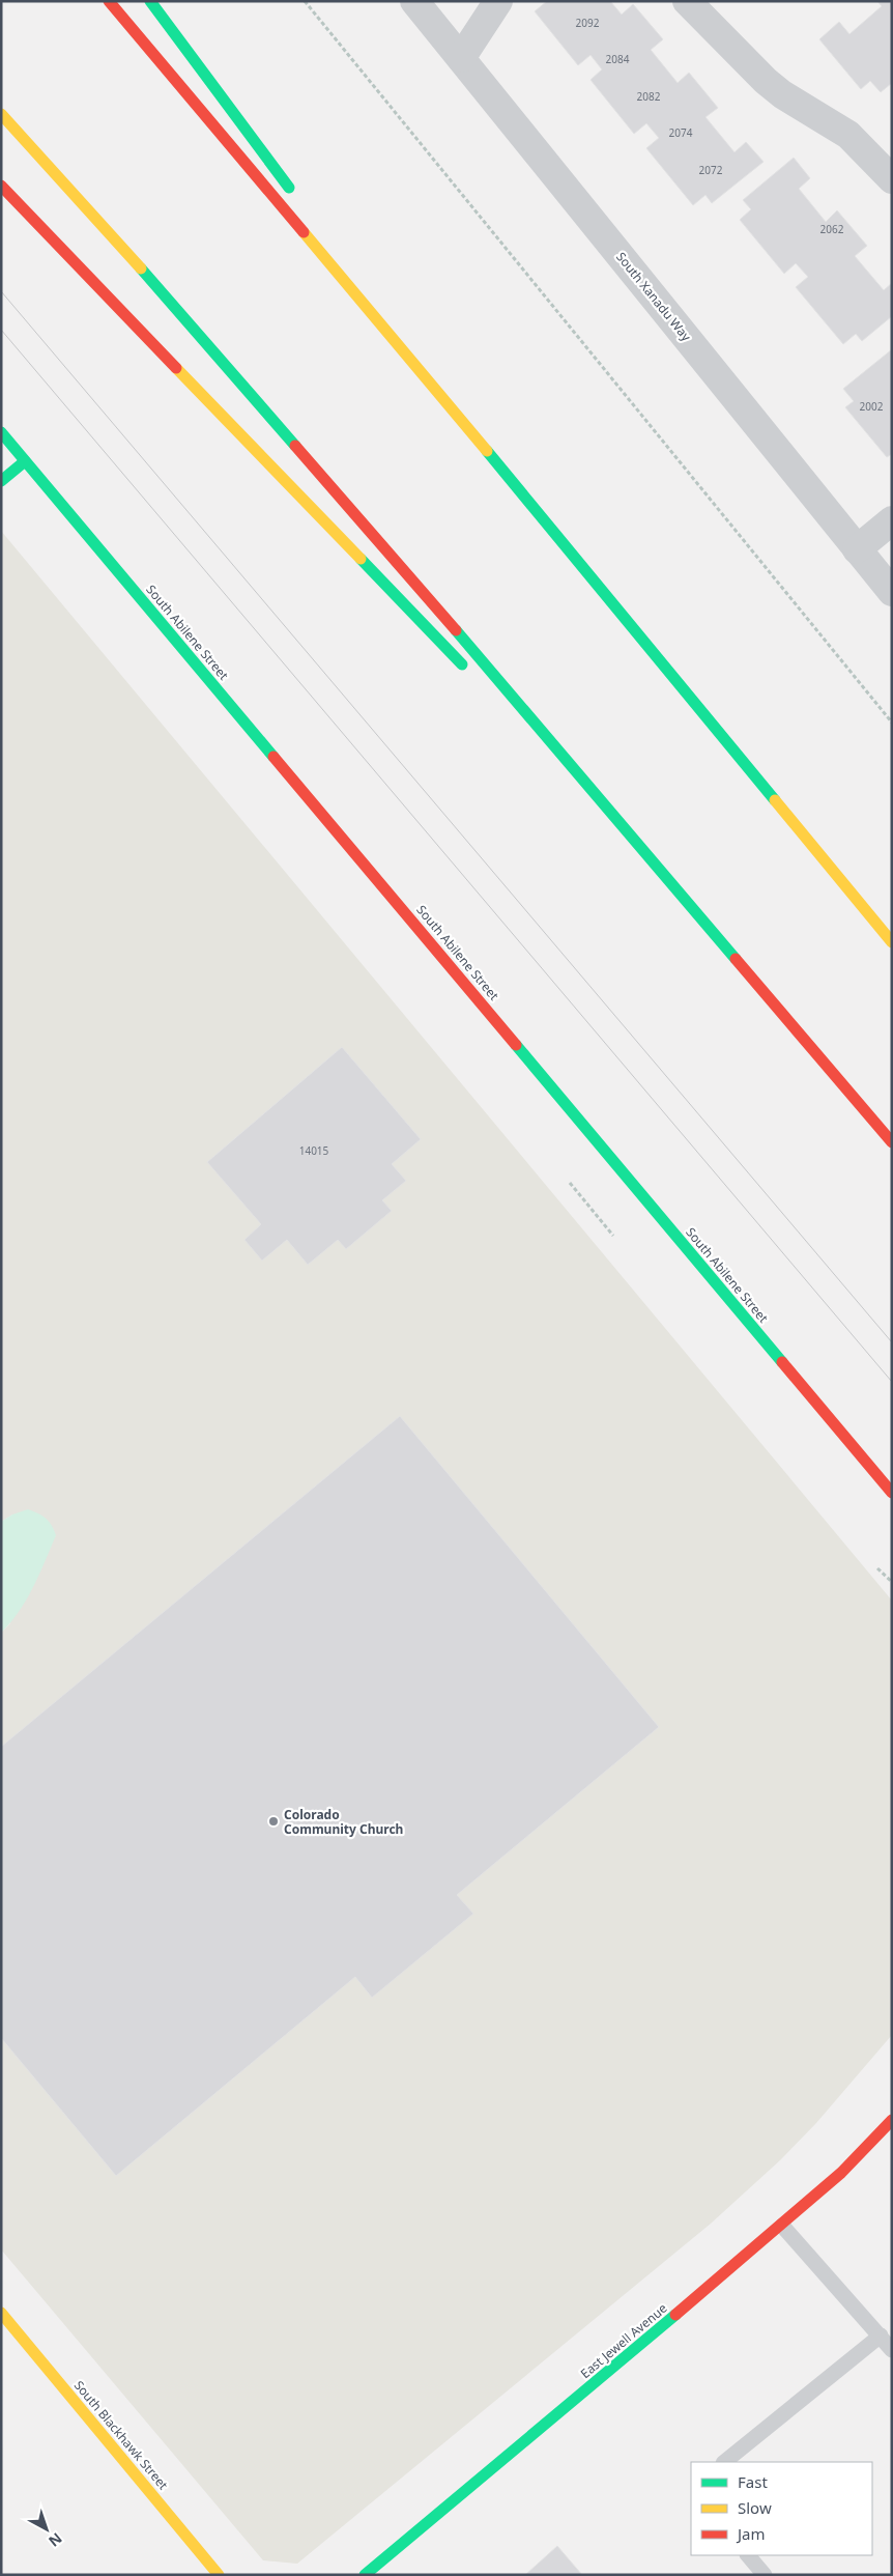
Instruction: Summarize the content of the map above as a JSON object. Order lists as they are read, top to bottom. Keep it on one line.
{"streets":{"main road":["South Abilene Street","East Jewell Avenue","South Blackhawk Street"],"street":["South Xanadu Way"]},"places":["Colorado Community Church"],"house_numbers":["2092","2084","2082","2074","2072","2062","2002","14015"],"legend":["Fast","Slow","Jam"],"north":"bottom right"}
